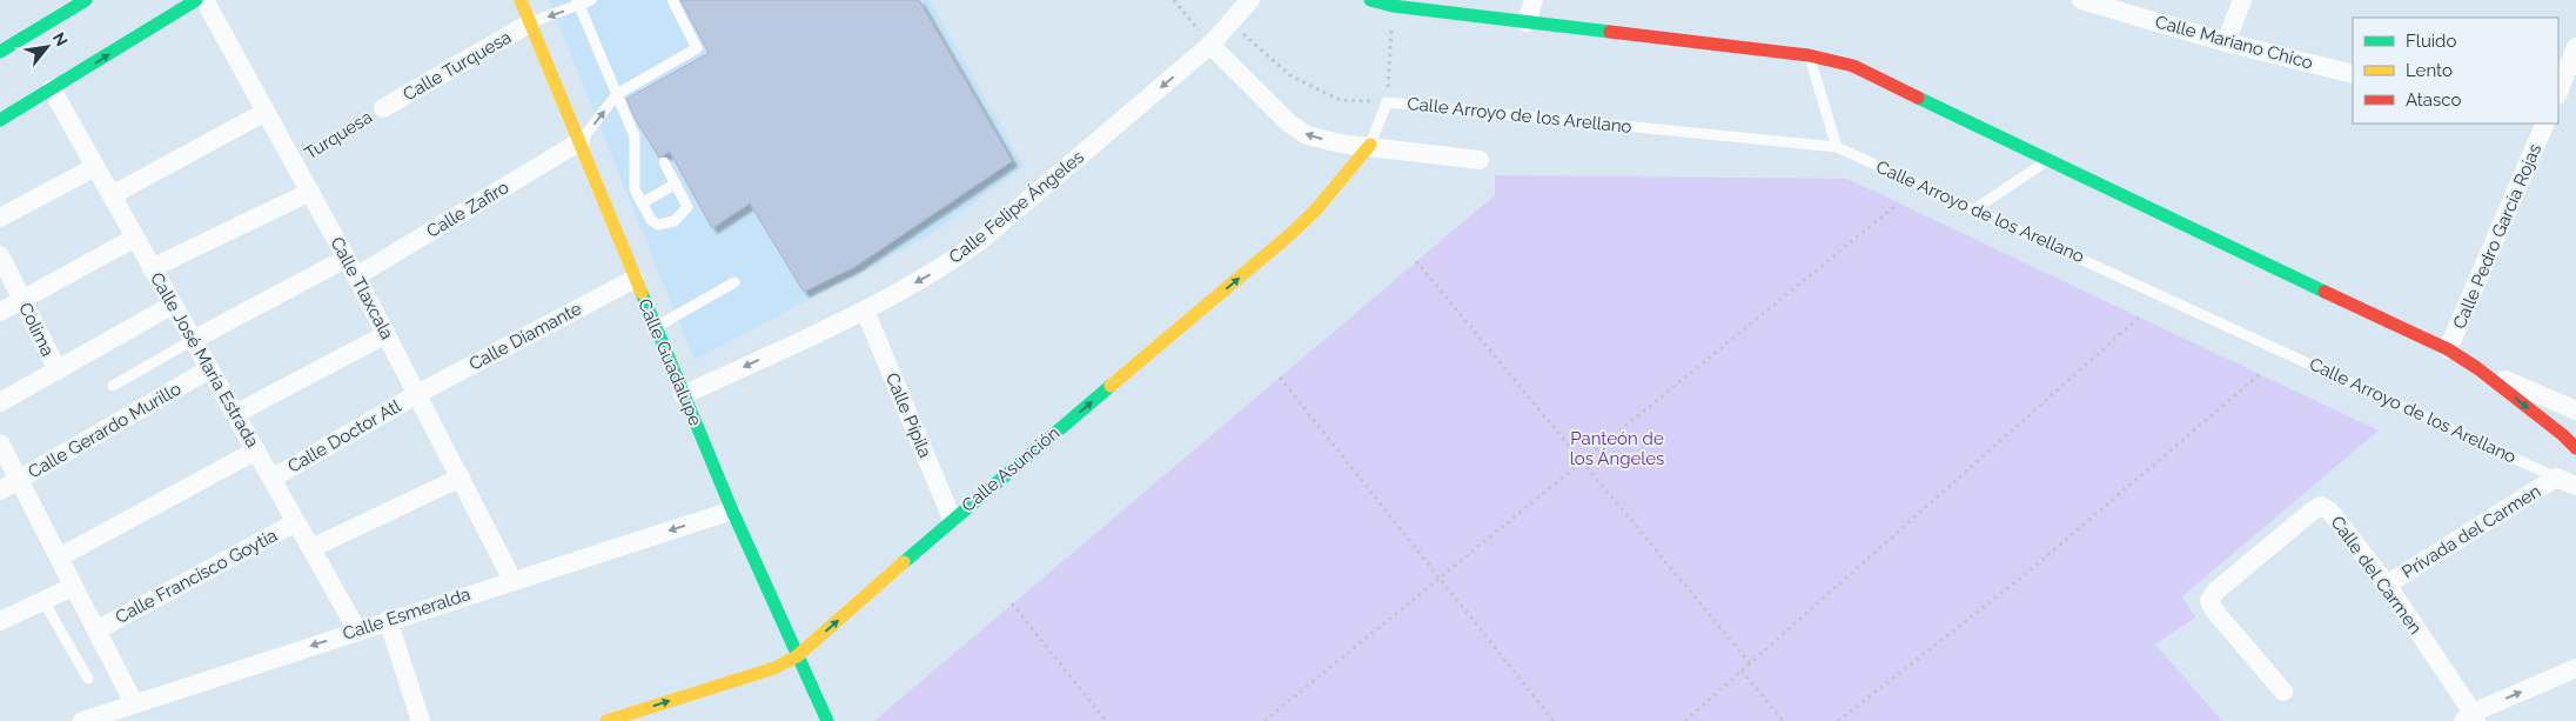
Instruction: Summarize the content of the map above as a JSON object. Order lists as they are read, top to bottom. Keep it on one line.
{"streets":{"street":["Calle Mariano Chico","Calle Turquesa","Calle Arroyo de los Arellano","Calle Felipe Ángeles","Calle Zafiro","Calle Pedro García Rojas","Calle Tlaxcala","Colima","Calle Diamante","Calle José María Estrada","Calle Guadalupe","Calle Pípila","Calle Gerardo Murillo","Calle Doctor Atl","Calle Asunción","Privada del Carmen","Calle del Carmen","Calle Francisco Goytia","Calle Esmeralda"],"path":["Turquesa"]},"crossings":[["Calle Turquesa","Turquesa"],["Calle Turquesa","Calle Guadalupe"],["Calle Arroyo de los Arellano","Calle Asunción"],["Calle Arroyo de los Arellano","Privada del Carmen"],["Turquesa","Calle Tlaxcala"],["Calle Felipe Ángeles","Calle Guadalupe"],["Calle Felipe Ángeles","Calle Pípila"],["Calle Zafiro","Calle Tlaxcala"],["Calle Zafiro","Calle Guadalupe"],["Calle Tlaxcala","Calle Diamante"],["Calle Tlaxcala","Calle Doctor Atl"],["Calle Tlaxcala","Calle Esmeralda"],["Calle Diamante","Calle Guadalupe"],["Calle Diamante","Calle Doctor Atl"],["Calle José María Estrada","Calle Gerardo Murillo"],["Calle José María Estrada","Calle Doctor Atl"],["Calle José María Estrada","Calle Francisco Goytia"],["Calle José María Estrada","Calle Esmeralda"],["Calle Guadalupe","Calle Asunción"],["Calle Guadalupe","Calle Esmeralda"],["Calle Pípila","Calle Asunción"],["Privada del Carmen","Calle del Carmen"]],"one_way":["Calle Felipe Ángeles","Calle Asunción","Calle Esmeralda"],"parks":["Panteón de los Ángeles"],"legend":["Fluido","Lento","Atasco"],"north":"top right"}
